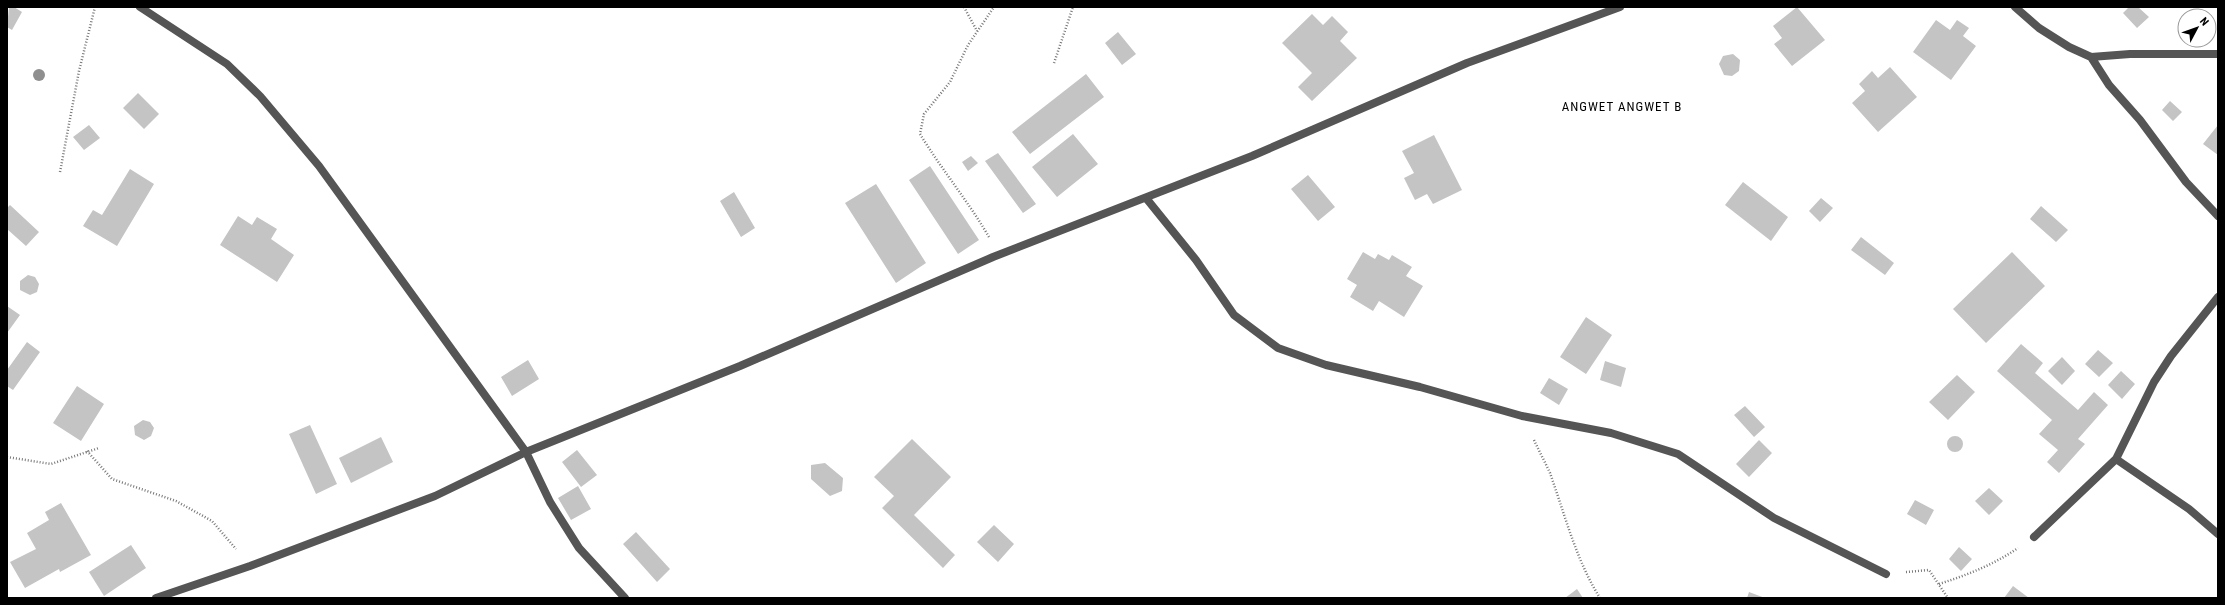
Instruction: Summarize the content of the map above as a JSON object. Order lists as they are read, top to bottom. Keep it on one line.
{"districts":["ANGWET ANGWET B"],"north":"top right"}
